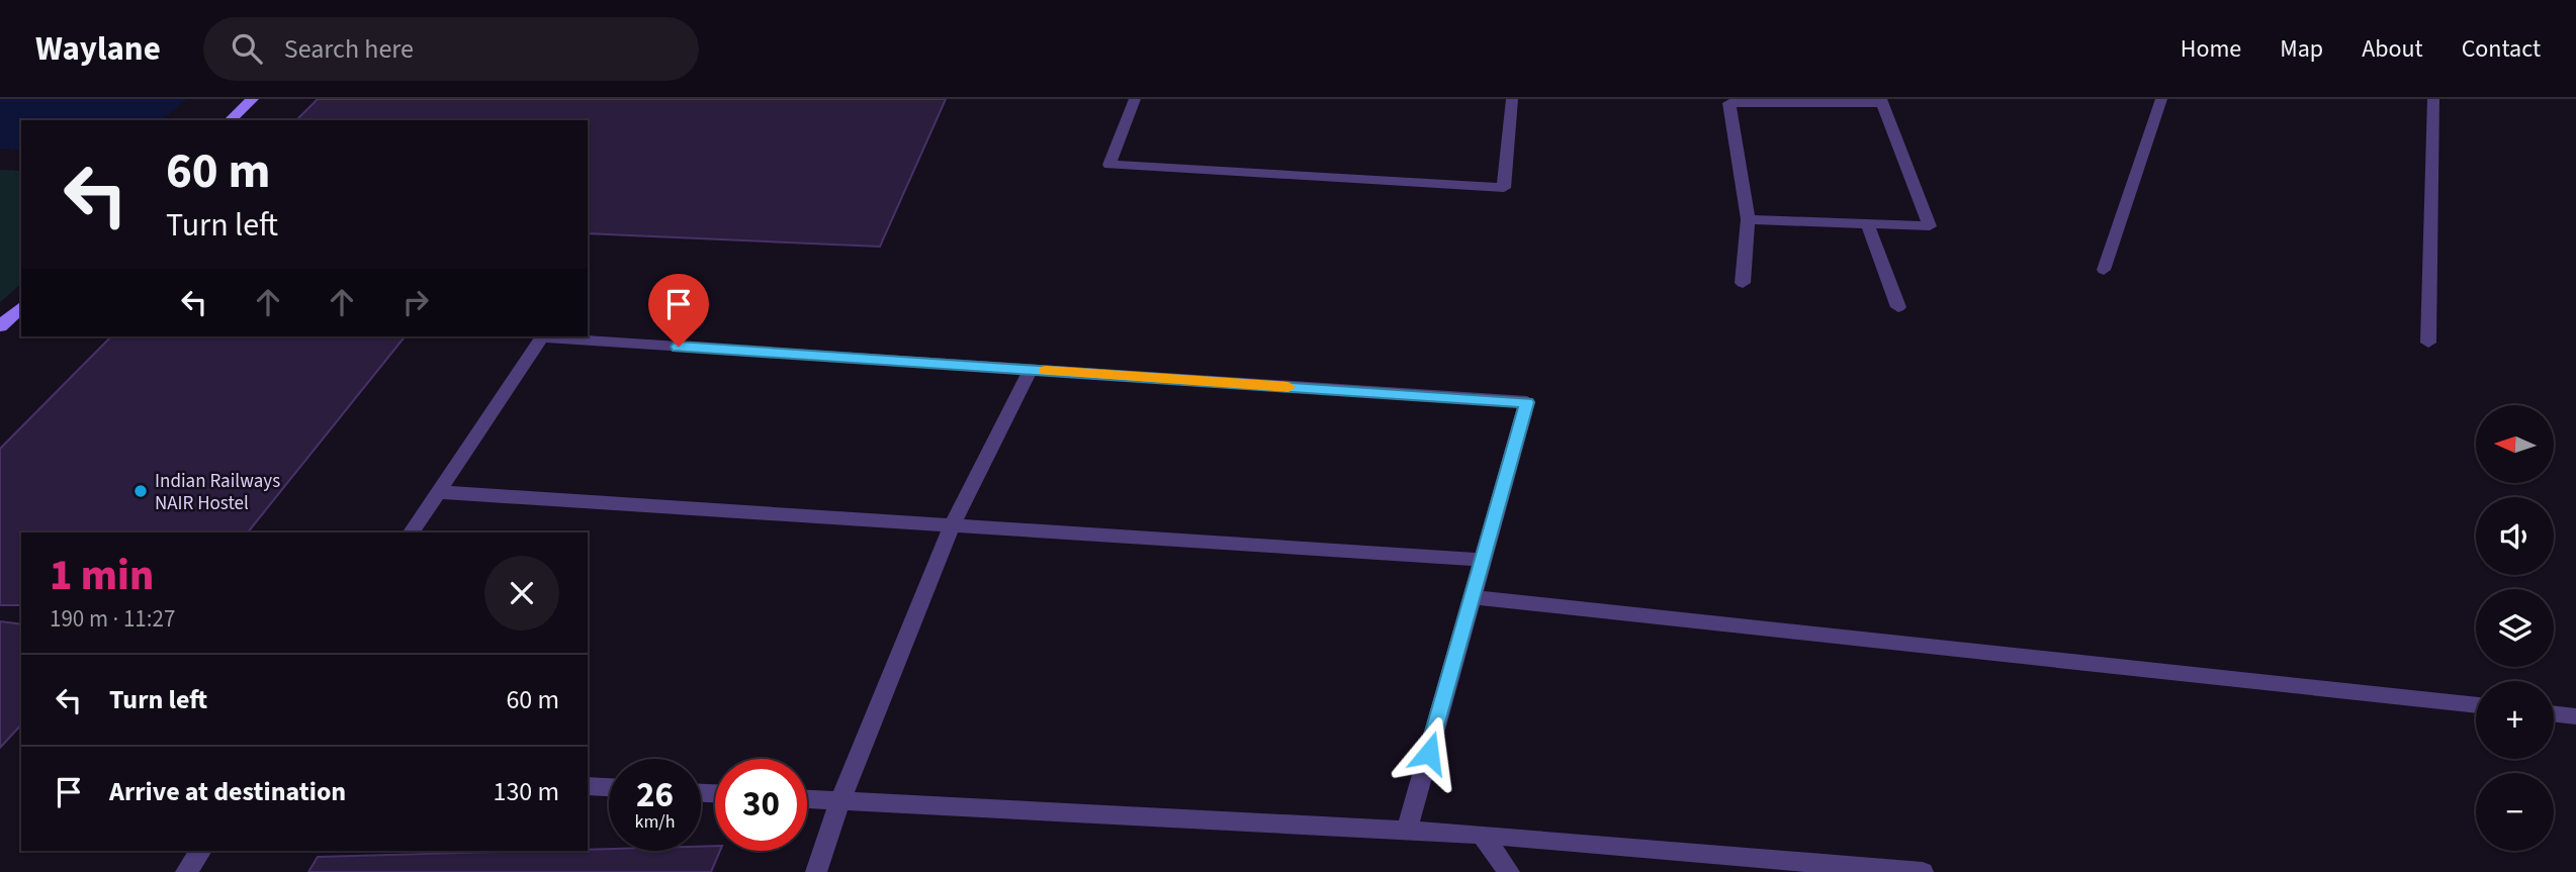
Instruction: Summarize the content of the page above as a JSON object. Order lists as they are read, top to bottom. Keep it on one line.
{"places":["Indian Railways NAIR Hostel"],"north":"left","page":{"header":"Waylane","search":"Search here","nav":["Home","Map","About","Contact"],"turn":["60 m","Turn left"],"map_buttons":["+","−"],"heading":["1 min","190 m · 11:27"],"list":[{"name":"Turn left","value":"60 m"},{"name":"Arrive at destination","value":"130 m"}],"speed":"26 km/h","limit":"30"}}
